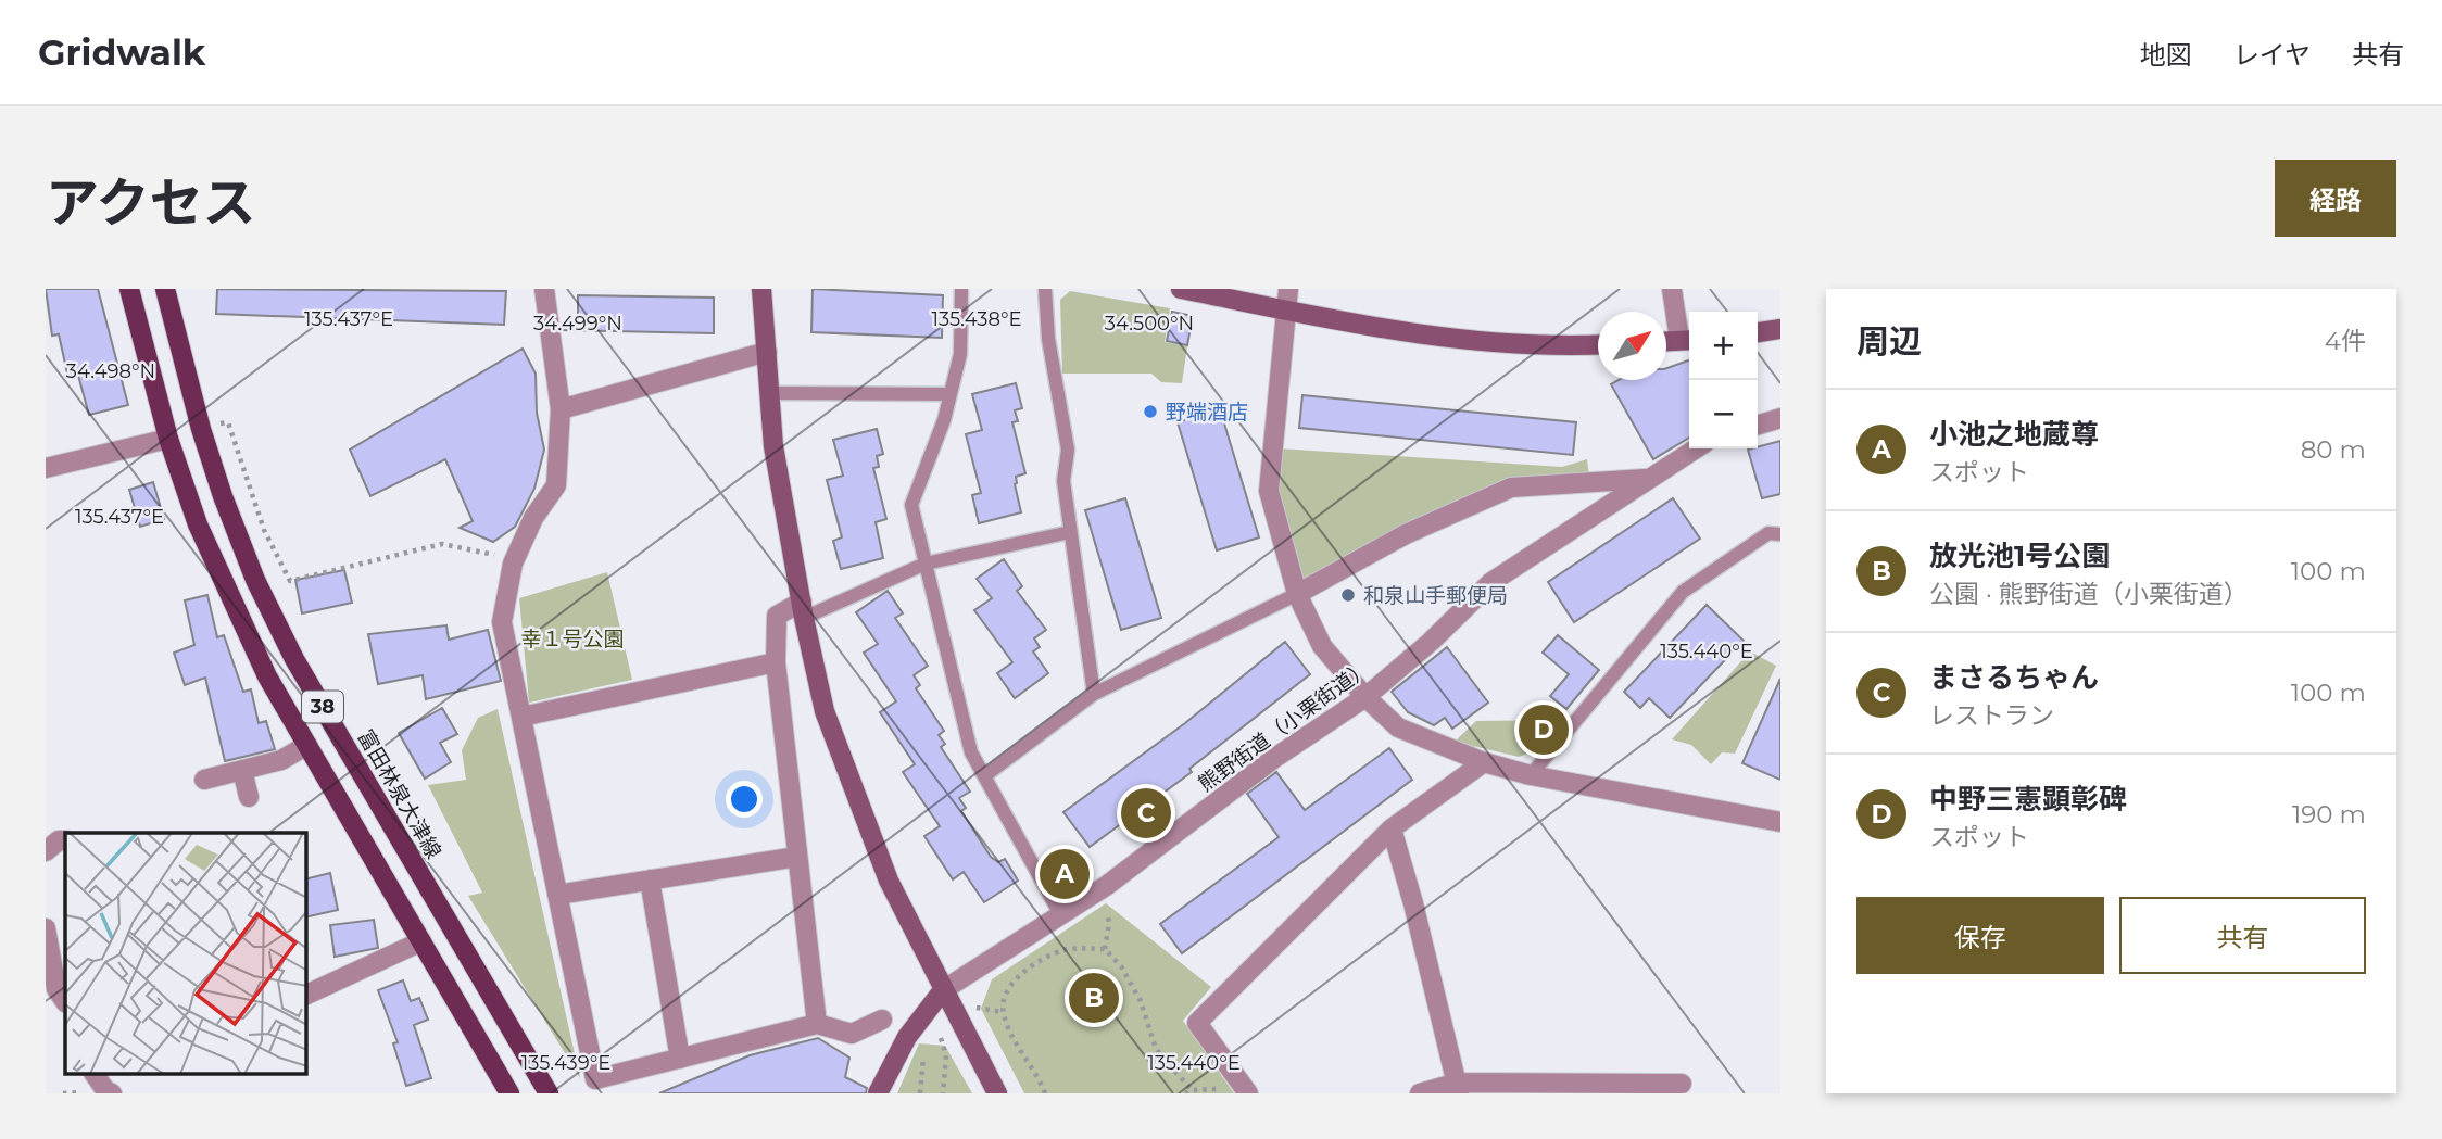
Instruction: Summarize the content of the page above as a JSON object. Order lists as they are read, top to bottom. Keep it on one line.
{"streets":{"main road":["38","富田林泉大津線"],"street":["熊野街道（小栗街道）"]},"parks":["幸１号公園"],"places":["野端酒店","和泉山手郵便局"],"north":"top right","page":{"header":"Gridwalk","nav":["地図","レイヤ","共有"],"title":"アクセス","buttons":["経路",["保存","共有"]],"heading":["周辺","4件"],"map_buttons":["+","−"],"list":[{"mark":"A","name":"小池之地蔵尊","note":"スポット","value":"80 m"},{"mark":"B","name":"放光池1号公園","note":"公園 · 熊野街道（小栗街道）","value":"100 m"},{"mark":"C","name":"まさるちゃん","note":"レストラン","value":"100 m"},{"mark":"D","name":"中野三憲顕彰碑","note":"スポット","value":"190 m"}],"pins":["D","C","A","B"]},"coordinates":["135.437°E","135.438°E","34.499°N","34.500°N","34.498°N","135.440°E","135.439°E"]}
